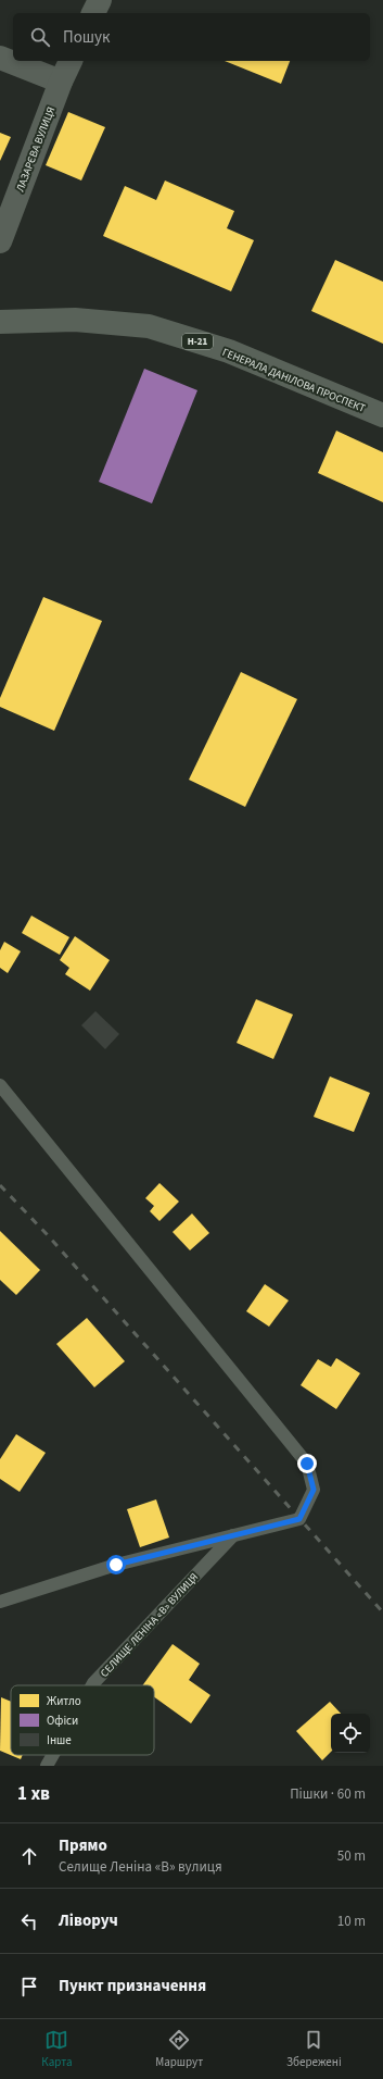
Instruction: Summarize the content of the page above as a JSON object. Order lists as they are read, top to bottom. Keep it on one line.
{"streets":{"main road":["Н-21","ГЕНЕРАЛА ДАНІЛОВА ПРОСПЕКТ"],"street":["ЛАЗАРЄВА ВУЛИЦЯ"],"lane":["СЕЛИЩЕ ЛЕНІНА «В» ВУЛИЦЯ"]},"legend":["Житло","Офіси","Інше"],"page":{"search":"Пошук","heading":["1 хв","Пішки · 60 m"],"list":[["Прямо","Селище Леніна «В» вулиця","50 m"],["Ліворуч","10 m"],"Пункт призначення"],"nav":["Карта","Маршрут","Збережені"]}}
